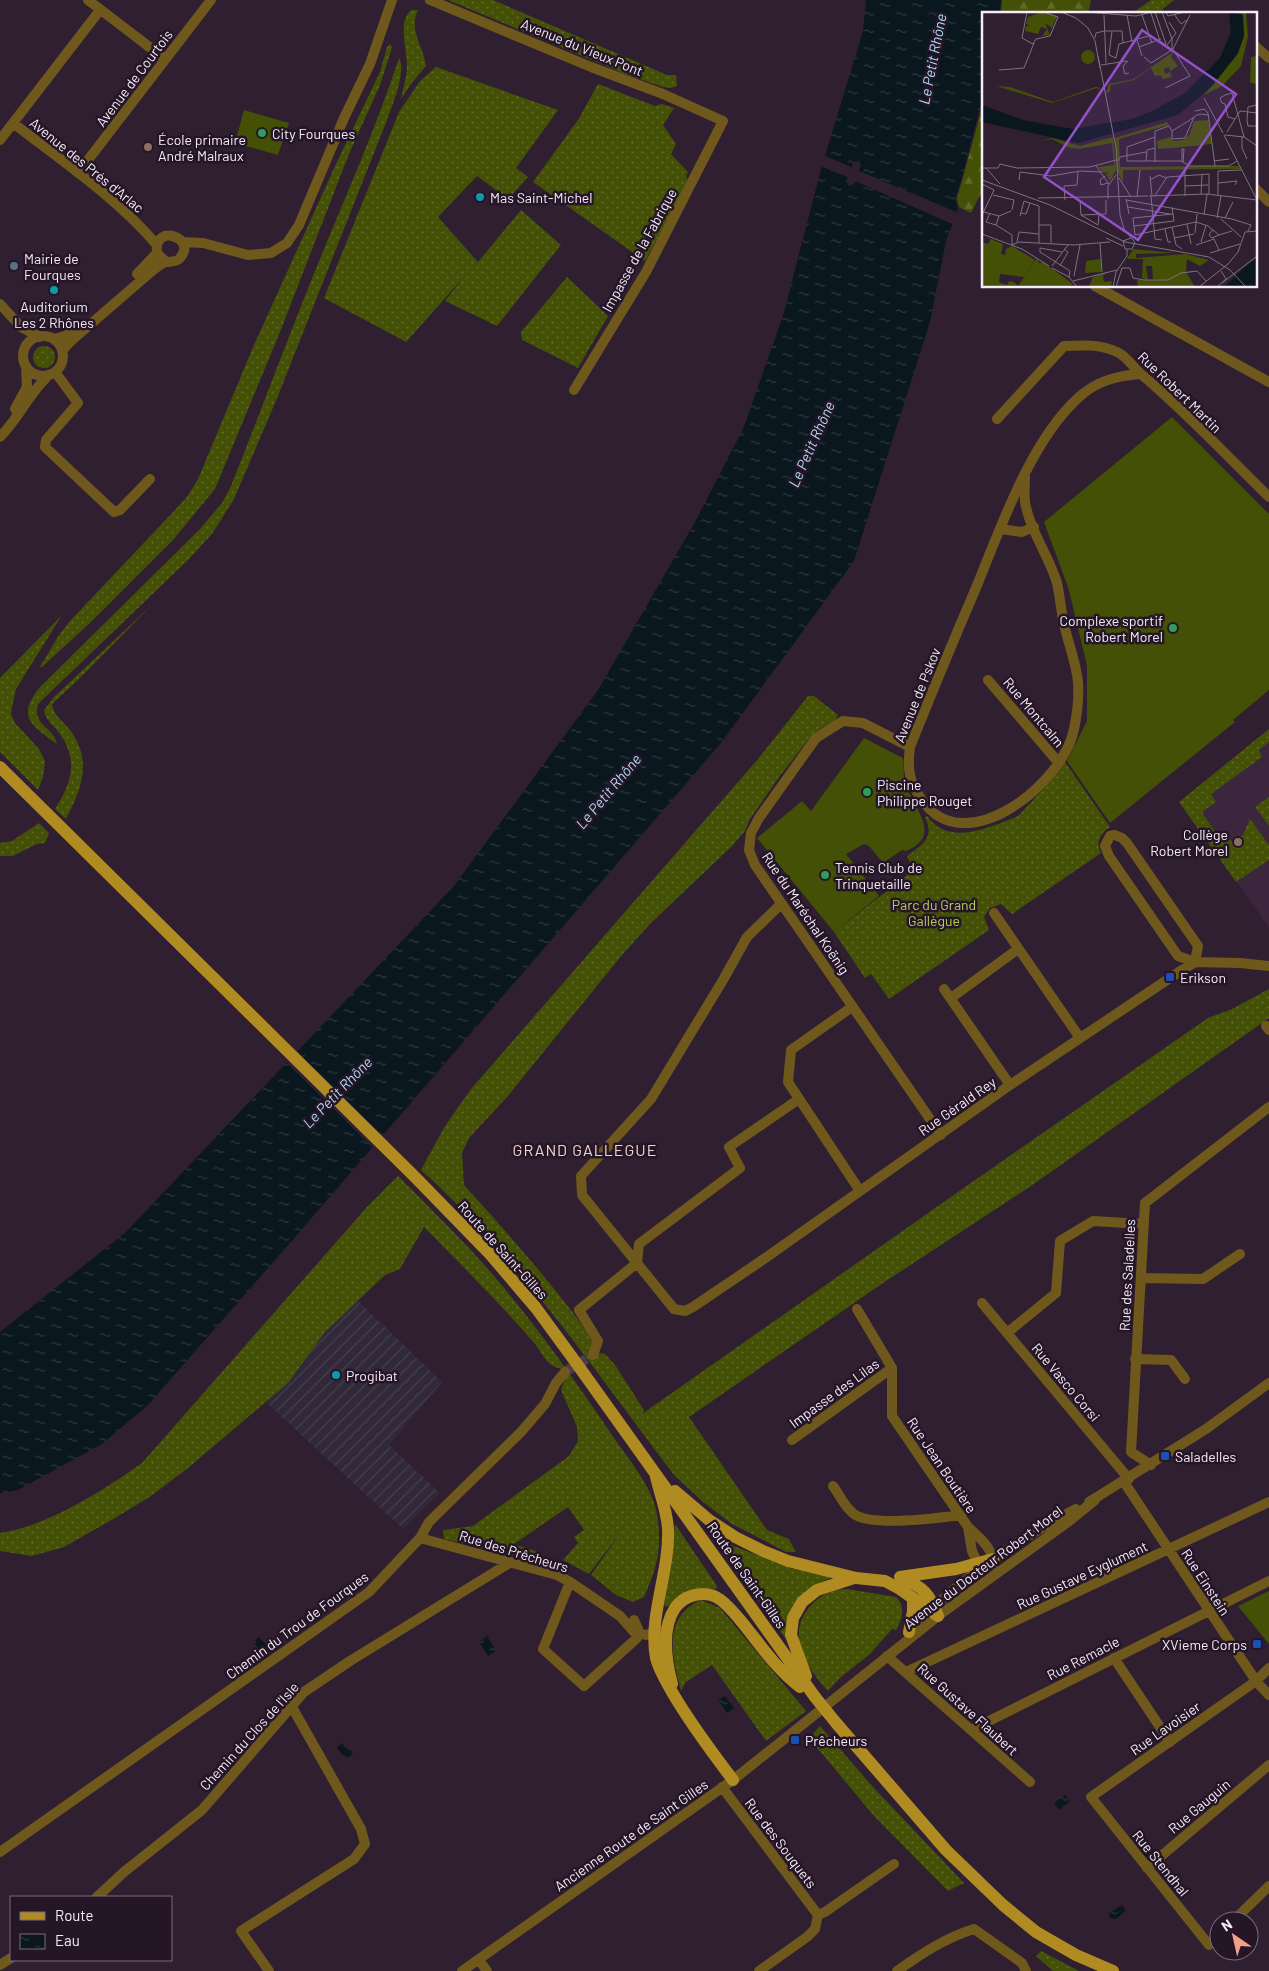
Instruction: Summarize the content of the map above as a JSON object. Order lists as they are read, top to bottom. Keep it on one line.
{"streets":{"main road":["Route de Saint-Gilles"],"street":["Avenue du Vieux Pont","Avenue de Courtois","Avenue des Prés d'Arlac","Impasse de la Fabrique","Rue Robert Martin","Avenue de Pskov","Rue Montcalm","Rue du Maréchal Koënig","Rue Gérald Rey","Rue des Saladelles","Rue Vasco Corsi","Impasse des Lilas","Rue Jean Boutière","Rue des Prêcheurs","Avenue du Docteur Robert Morel","Rue Gustave Eyglument","Rue Einstein","Chemin du Trou de Fourques","Rue Remacle","Rue Gustave Flaubert","Rue Lavoisier","Chemin du Clos de l'Isle","Rue Gauguin","Ancienne Route de Saint Gilles","Rue des Souquets","Rue Stendhal"]},"crossings":[["Avenue du Vieux Pont","Impasse de la Fabrique"],["Avenue de Courtois","Avenue des Prés d'Arlac"],["Rue Robert Martin","Avenue de Pskov"],["Avenue de Pskov","Rue Montcalm"],["Avenue de Pskov","Rue du Maréchal Koënig"],["Rue du Maréchal Koënig","Rue Gérald Rey"],["Rue Vasco Corsi","Avenue du Docteur Robert Morel"],["Rue Vasco Corsi","Rue Einstein"],["Impasse des Lilas","Rue Jean Boutière"],["Rue Jean Boutière","Avenue du Docteur Robert Morel"],["Rue des Prêcheurs","Chemin du Trou de Fourques"],["Rue des Prêcheurs","Chemin du Clos de l'Isle"],["Avenue du Docteur Robert Morel","Rue Einstein"],["Avenue du Docteur Robert Morel","Rue Gustave Flaubert"],["Avenue du Docteur Robert Morel","Ancienne Route de Saint Gilles"],["Rue Gustave Eyglument","Rue Einstein"],["Rue Gustave Eyglument","Rue Gustave Flaubert"],["Rue Einstein","Rue Remacle"],["Rue Einstein","Rue Lavoisier"],["Rue Remacle","Rue Gustave Flaubert"],["Rue Lavoisier","Rue Stendhal"],["Rue Gauguin","Rue Stendhal"],["Ancienne Route de Saint Gilles","Rue des Souquets"]],"districts":["GRAND GALLEGUE"],"water":["Le Petit Rhône"],"parks":["Parc du Grand Gallègue"],"places":{"other":["City Fourques","École primaire André Malraux","Mas Saint-Michel","Mairie de Fourques","Auditorium Les 2 Rhônes","Complexe sportif Robert Morel","Piscine Philippe Rouget","Collège Robert Morel","Tennis Club de Trinquetaille","Progibat"],"transit":["Erikson","Saladelles","XVieme Corps","Prêcheurs"]},"legend":["Route","Eau"],"north":"top left"}
